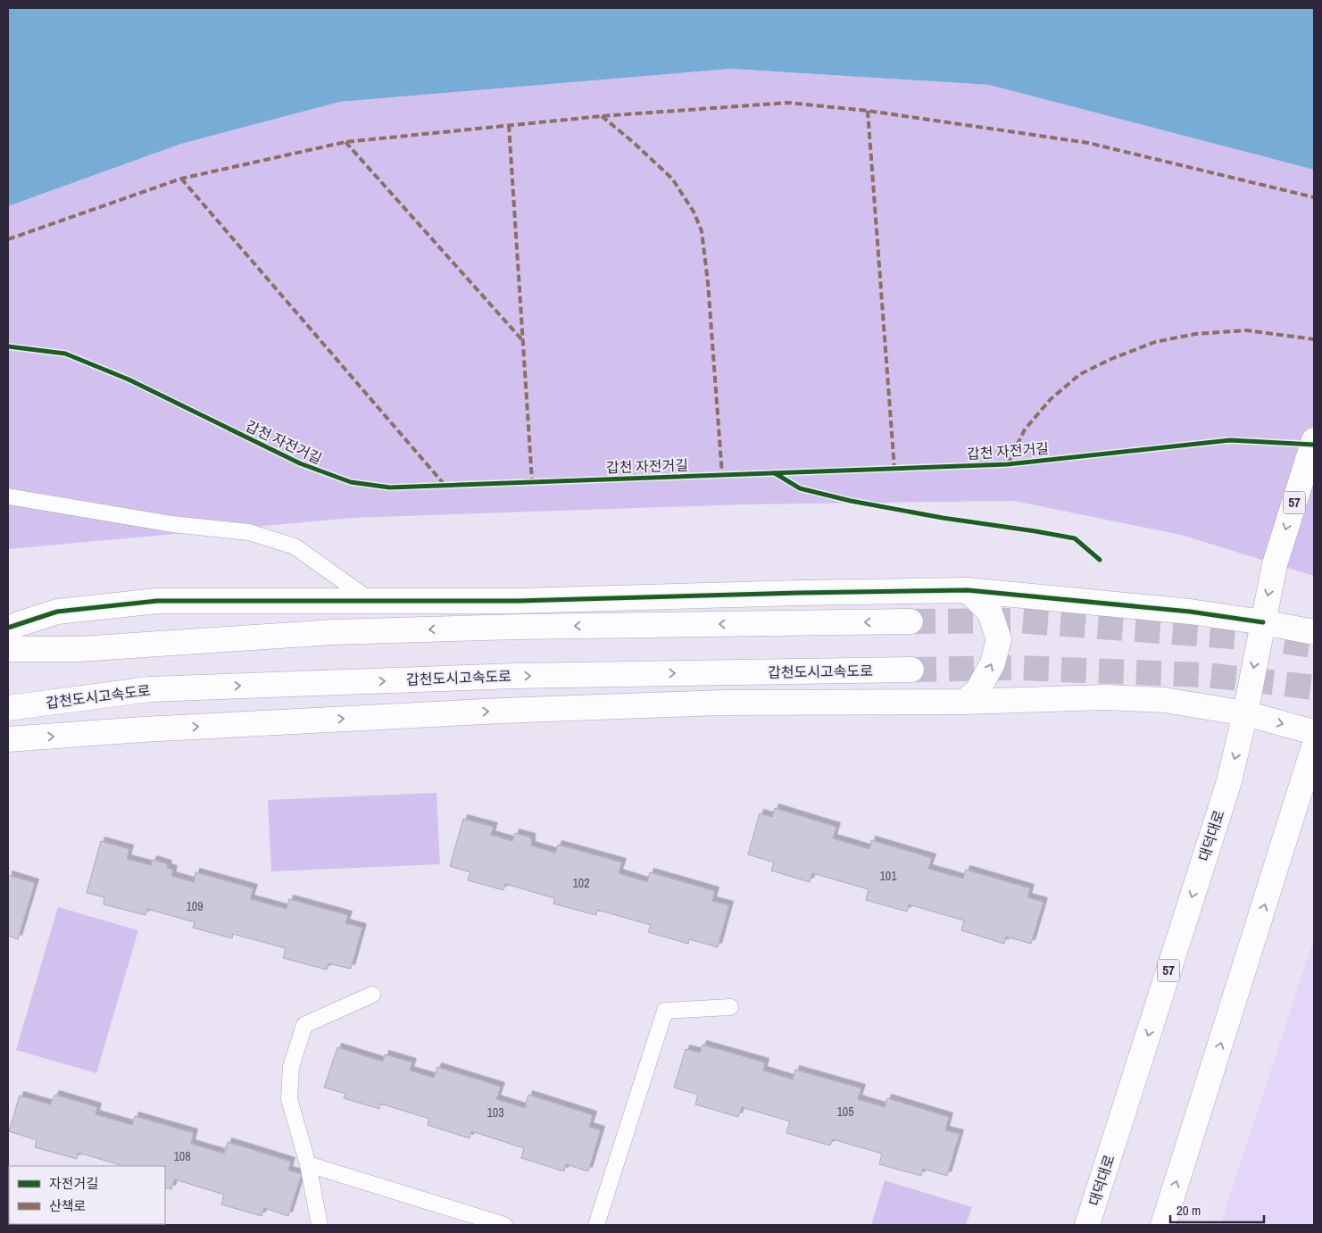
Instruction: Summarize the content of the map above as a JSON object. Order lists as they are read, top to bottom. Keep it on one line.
{"streets":{"main road":["57","갑천도시고속도로","대덕대로"],"cycle path":["갑천 자전거길"]},"house_numbers":["101","102","109","105","103","108"],"legend":["자전거길","산책로"],"scale_bar":"20 m"}
